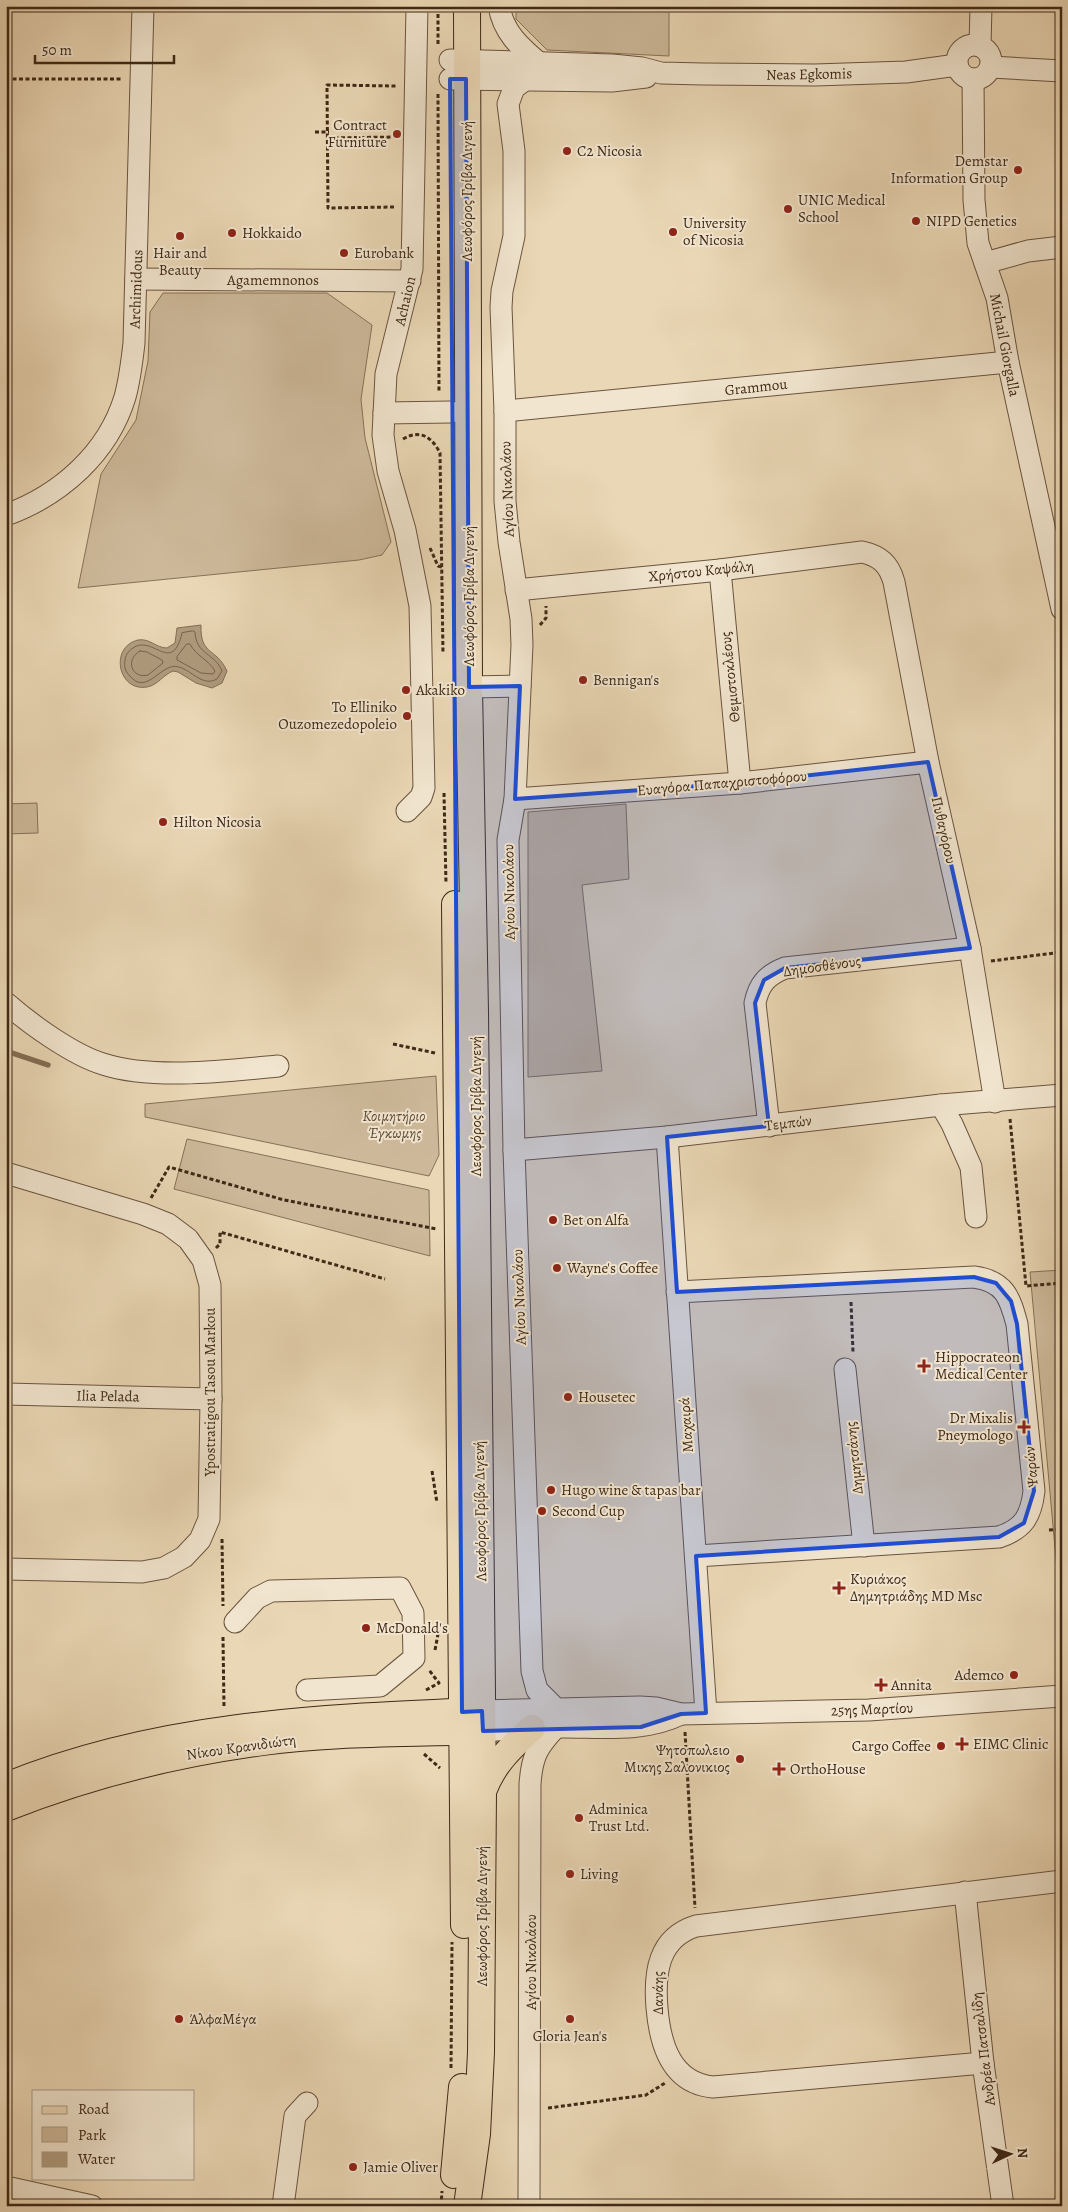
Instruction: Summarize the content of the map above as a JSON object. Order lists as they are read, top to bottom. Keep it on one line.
{"streets":{"main road":["Λεωφόρος Γρίβα Διγενή","Νίκου Κρανιδιώτη"],"street":["Neas Egkomis","Agamemnonos","Archimidous","Achaion","Michail Giorgalla","Grammou","Αγίου Νικολάου","Χρήστου Καψάλη","Θεμιστοκλέους","Ευαγόρα Παπαχριστοφόρου","Πυθαγόρου","Δημοσθένους","Τεμπών","Ypostratigou Tasou Markou","Ilia Pelada","Μαχαιρά","Δημητσάνης","Ψαρών","25ης Μαρτίου","Δανάης","Ανδρέα Πατσαλίδη"]},"crossings":[["Neas Egkomis","Λεωφόρος Γρίβα Διγενή"],["Neas Egkomis","Michail Giorgalla"],["Neas Egkomis","Αγίου Νικολάου"],["Λεωφόρος Γρίβα Διγενή","25ης Μαρτίου"],["Λεωφόρος Γρίβα Διγενή","Νίκου Κρανιδιώτη"],["Agamemnonos","Archimidous"],["Agamemnonos","Achaion"],["Michail Giorgalla","Grammou"],["Grammou","Αγίου Νικολάου"],["Αγίου Νικολάου","Χρήστου Καψάλη"],["Αγίου Νικολάου","Ευαγόρα Παπαχριστοφόρου"],["Αγίου Νικολάου","Τεμπών"],["Αγίου Νικολάου","25ης Μαρτίου"],["Χρήστου Καψάλη","Θεμιστοκλέους"],["Χρήστου Καψάλη","Πυθαγόρου"],["Θεμιστοκλέους","Ευαγόρα Παπαχριστοφόρου"],["Ευαγόρα Παπαχριστοφόρου","Πυθαγόρου"],["Πυθαγόρου","Δημοσθένους"],["Πυθαγόρου","Τεμπών"],["Δημοσθένους","Τεμπών"],["Τεμπών","Μαχαιρά"],["Ypostratigou Tasou Markou","Ilia Pelada"],["Μαχαιρά","Ψαρών"],["Μαχαιρά","25ης Μαρτίου"],["Δημητσάνης","Ψαρών"],["25ης Μαρτίου","Νίκου Κρανιδιώτη"],["Δανάης","Ανδρέα Πατσαλίδη"]],"parks":["Κοιμητήριο Έγκωμης"],"places":{"other":["Contract Furniture","C2 Nicosia","Demstar Information Group","UNIC Medical School","NIPD Genetics","University of Nicosia","Hokkaido","Hair and Beauty","Eurobank","Bennigan's","Akakiko","To Elliniko Ouzomezedopoleio","Hilton Nicosia","Bet on Alfa","Wayne's Coffee","Housetec","Hugo wine & tapas bar","Second Cup","McDonald's","Ademco","Cargo Coffee","Ψητοπωλειο Μικης Σαλονικιος","Adminica Trust Ltd.","Living","ΆλφαΜέγα","Gloria Jean's","Jamie Oliver"],"health":["Hippocrateon Medical Center","Dr Mixalis Pneymologo","Κυριάκος Δημητριάδης MD Msc","Annita","EIMC Clinic","OrthoHouse"]},"legend":["Road","Park","Water"],"scale_bar":"50 m","north":"right"}
